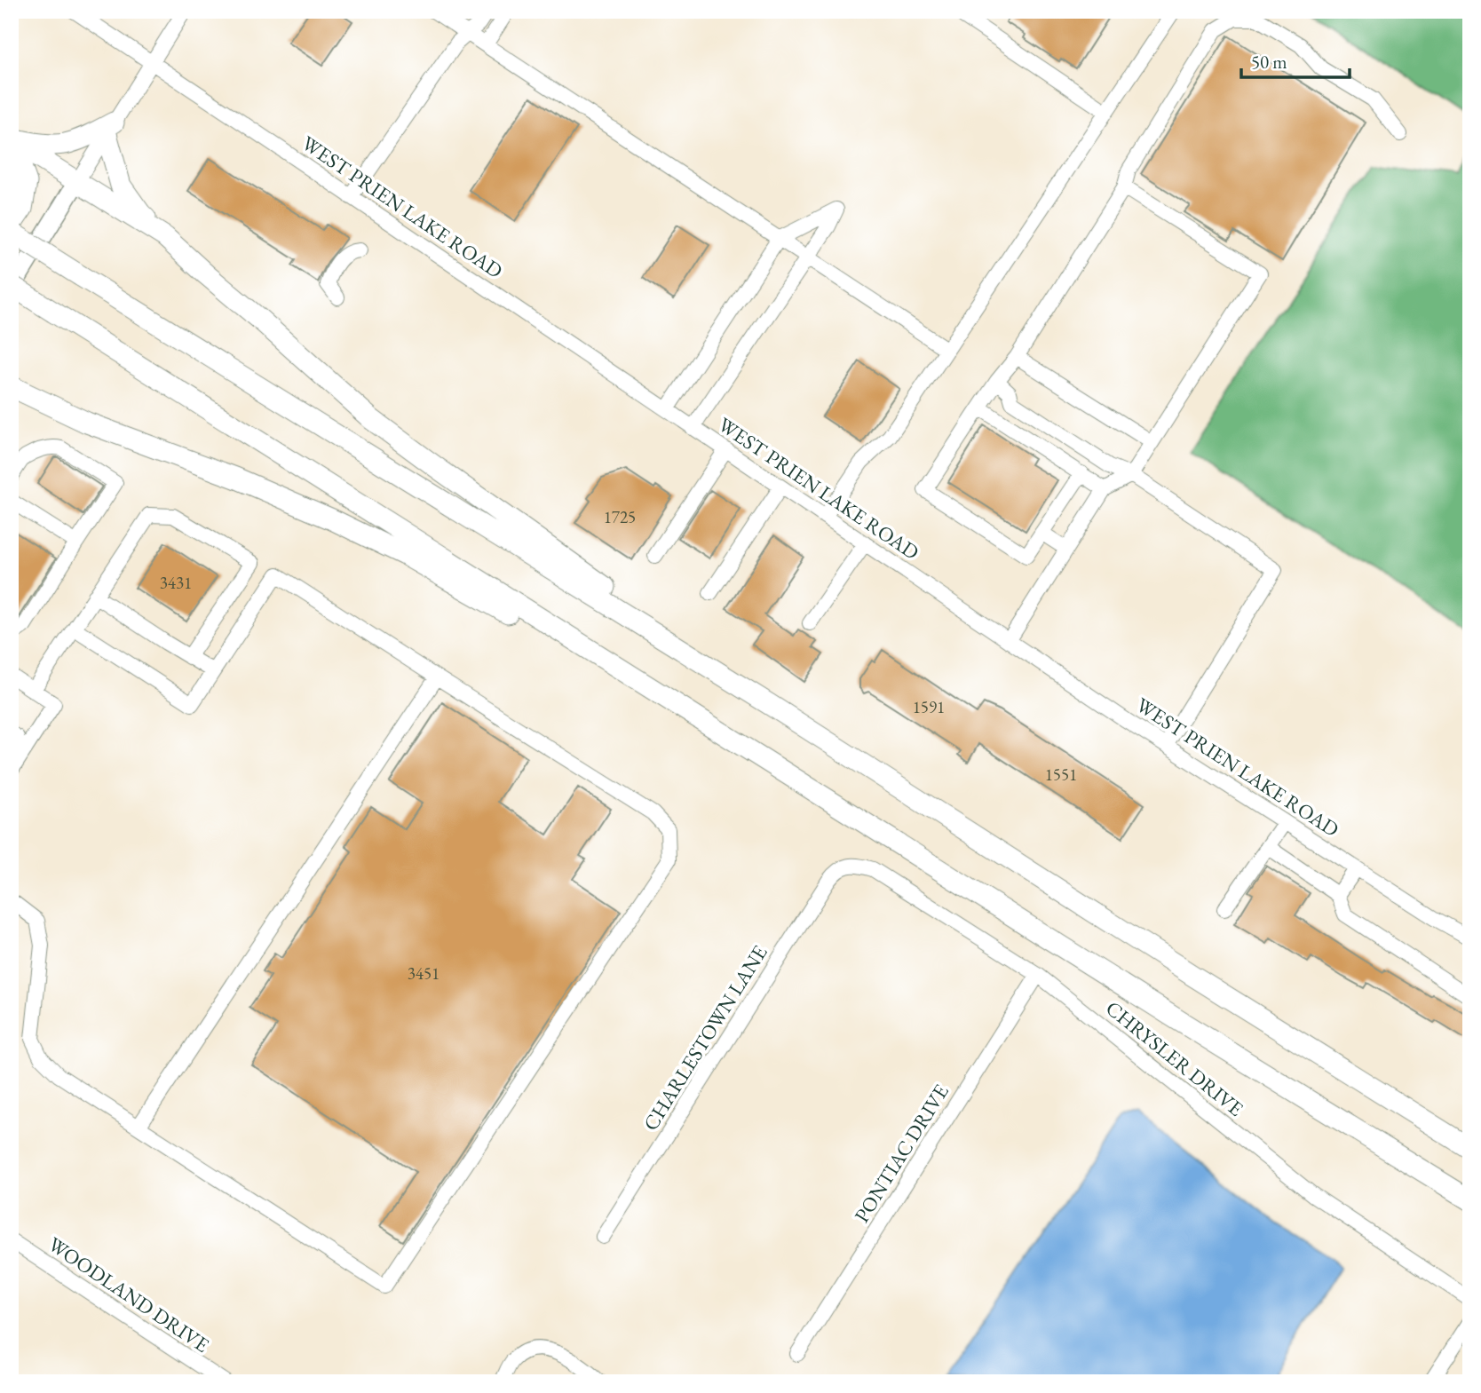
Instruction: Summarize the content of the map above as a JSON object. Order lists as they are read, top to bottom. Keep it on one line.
{"streets":{"street":["WEST PRIEN LAKE ROAD","CHARLESTOWN LANE","CHRYSLER DRIVE","PONTIAC DRIVE","WOODLAND DRIVE"]},"crossings":[["CHARLESTOWN LANE","CHRYSLER DRIVE"],["CHRYSLER DRIVE","PONTIAC DRIVE"]],"house_numbers":["1725","3431","1591","1551","3451"],"scale_bar":"50 m"}
